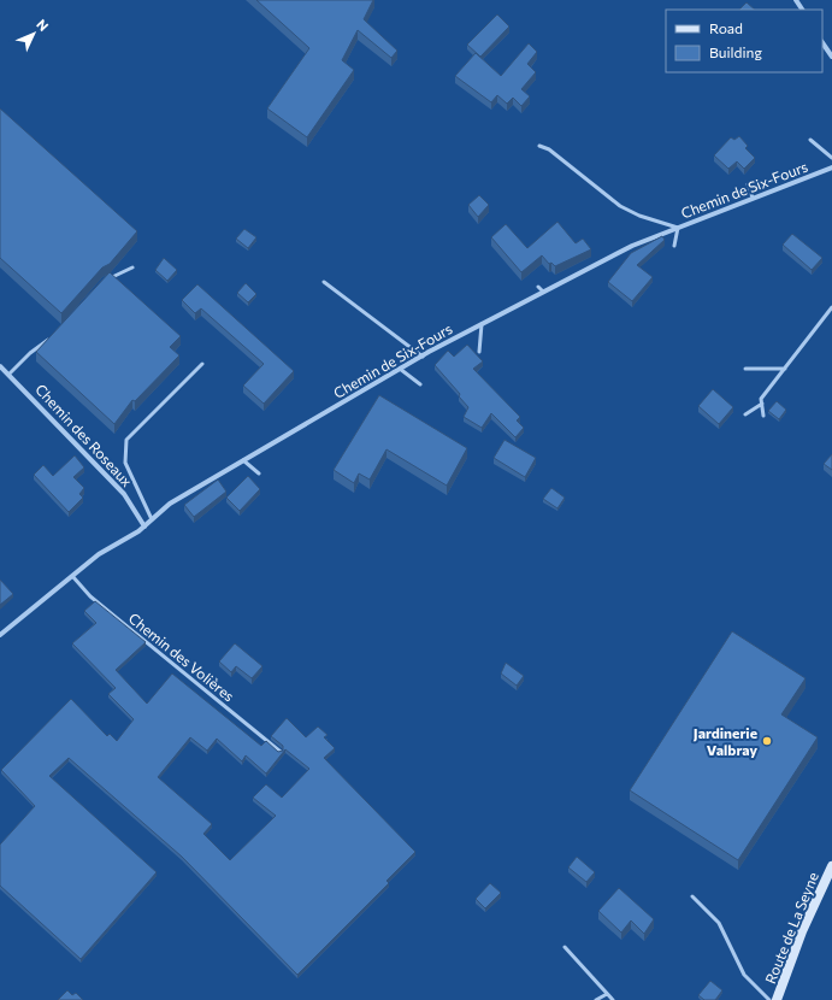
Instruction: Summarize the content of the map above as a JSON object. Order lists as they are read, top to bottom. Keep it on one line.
{"streets":{"main road":["Route de La Seyne"],"street":["Chemin de Six-Fours","Chemin des Roseaux"],"lane":["Chemin des Volières"]},"crossings":[["Chemin de Six-Fours","Chemin des Roseaux"],["Chemin de Six-Fours","Chemin des Volières"]],"places":["Jardinerie Valbray"],"legend":["Road","Building"],"north":"top right"}
